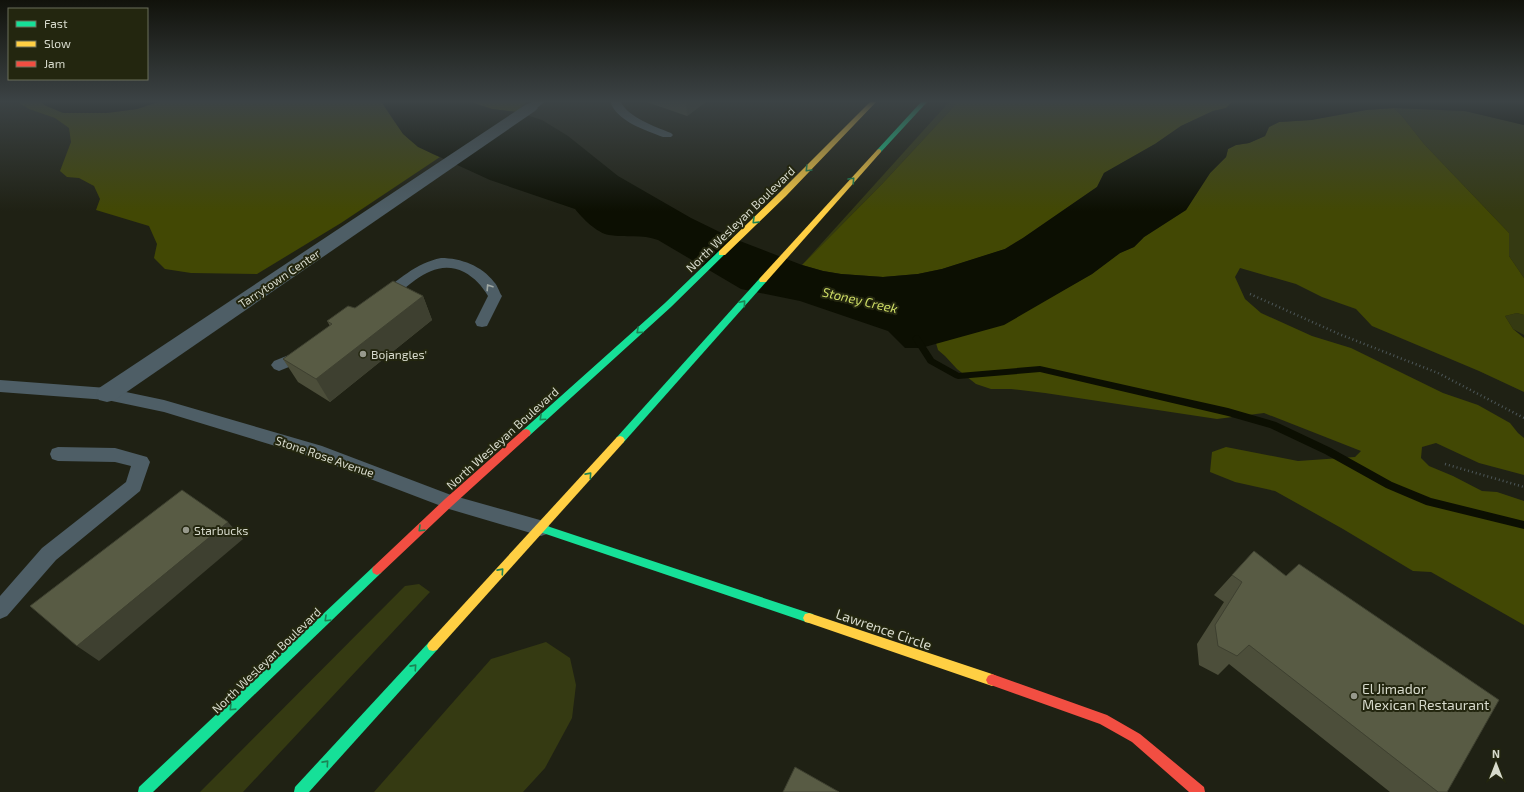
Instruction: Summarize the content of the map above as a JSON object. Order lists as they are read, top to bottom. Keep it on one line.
{"streets":{"main road":["North Wesleyan Boulevard","Lawrence Circle"],"street":["Tarrytown Center"],"lane":["Stone Rose Avenue"]},"crossings":[["North Wesleyan Boulevard","Stone Rose Avenue"],["Tarrytown Center","Stone Rose Avenue"],["Stone Rose Avenue","Lawrence Circle"]],"water":["Stoney Creek"],"places":["Bojangles'","Starbucks","El Jimador Mexican Restaurant"],"legend":["Fast","Slow","Jam"],"north":"top"}
